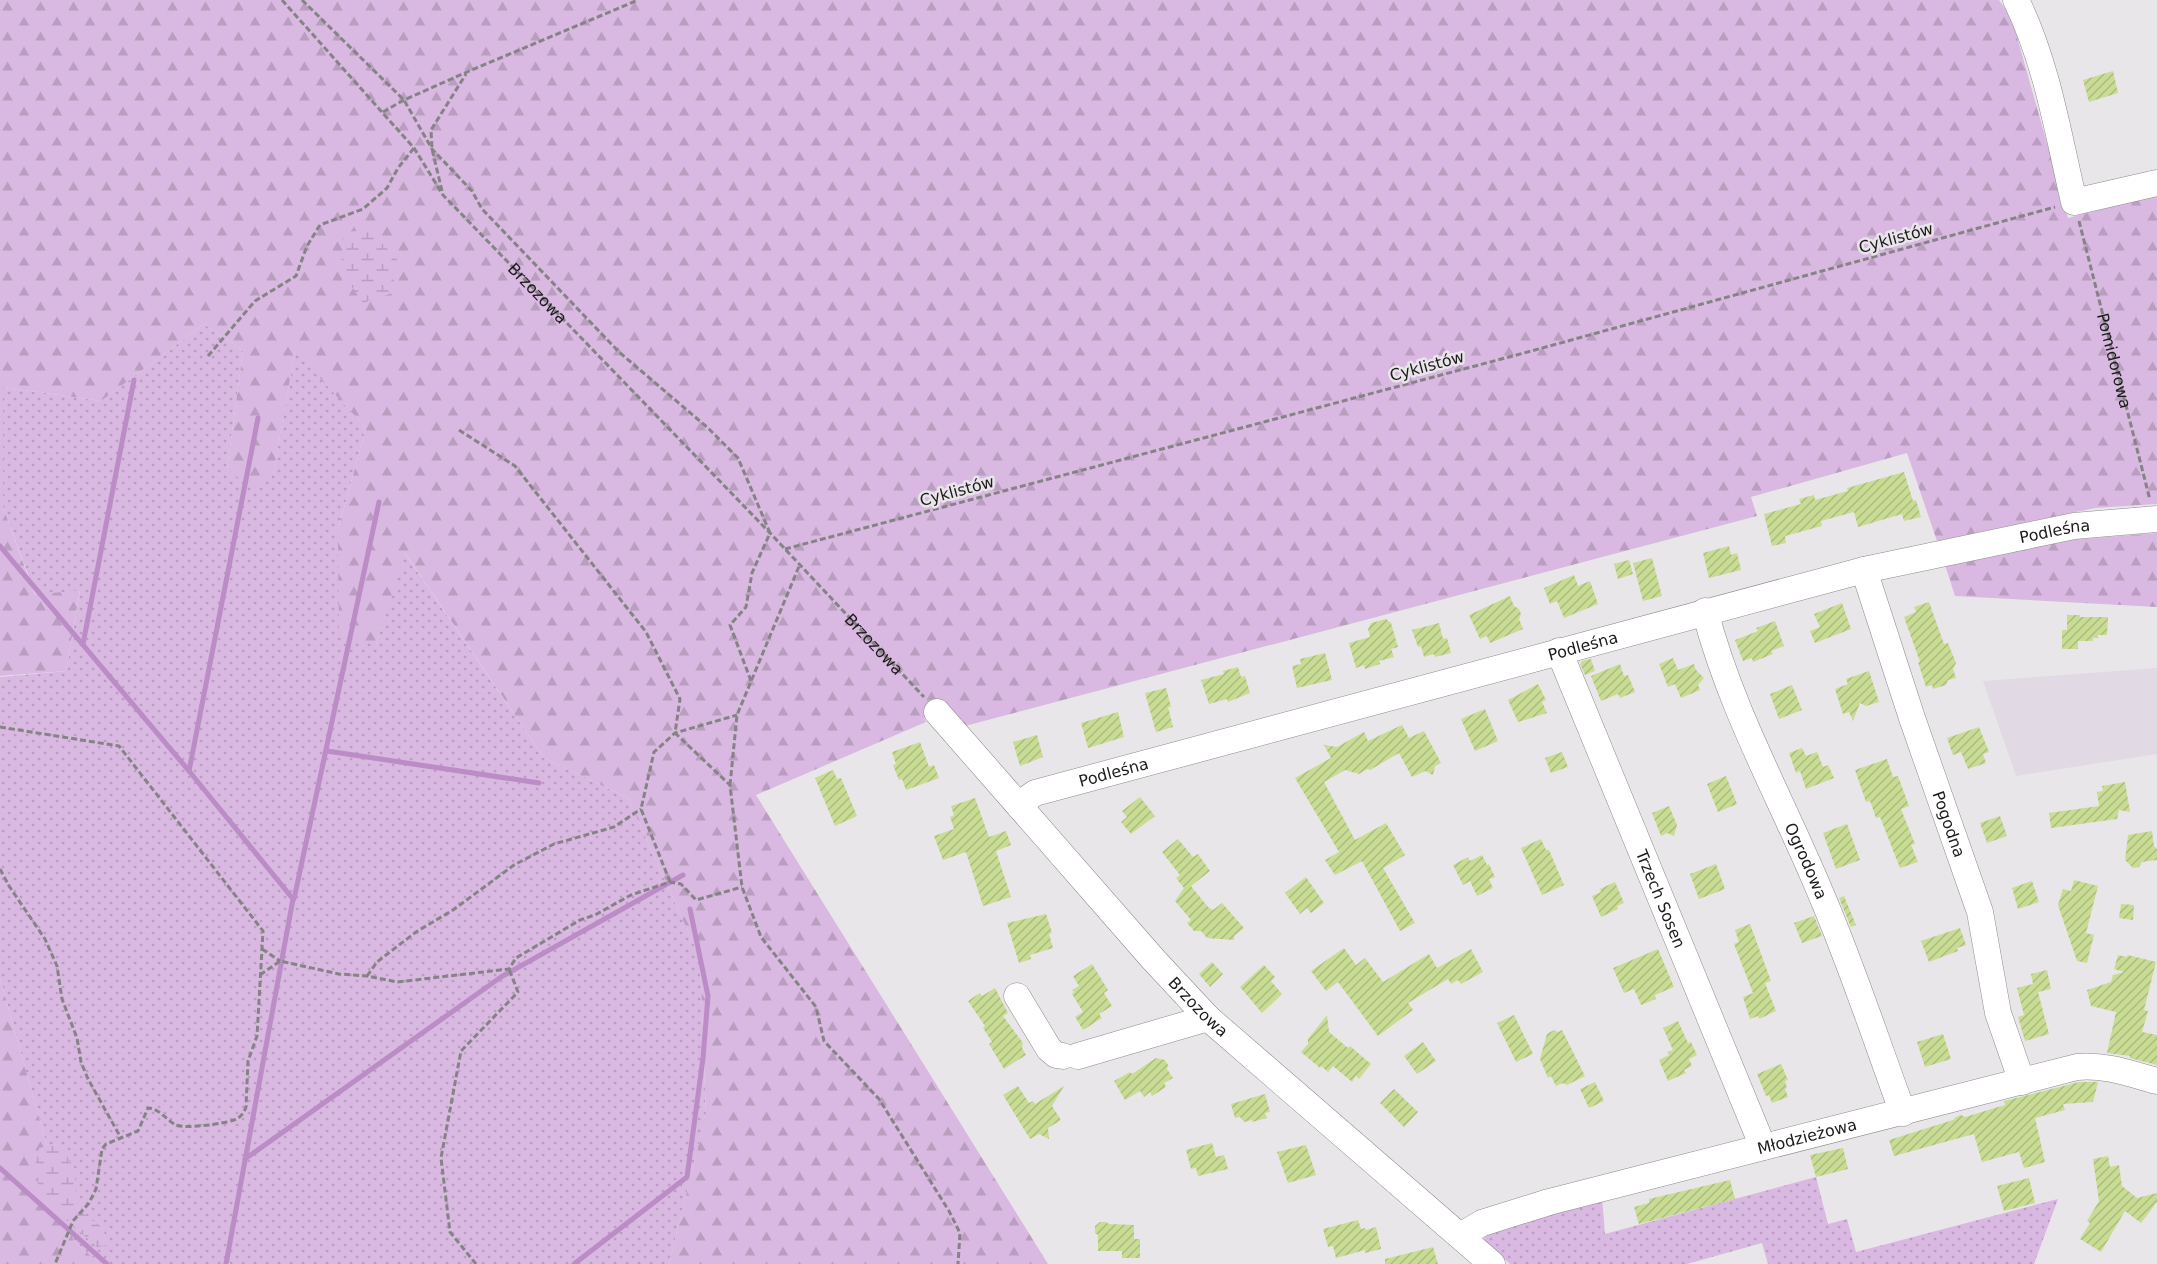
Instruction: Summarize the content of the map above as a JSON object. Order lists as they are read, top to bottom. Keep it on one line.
{"streets":{"street":["Brzozowa","Podleśna","Pogodna","Ogrodowa","Trzech Sosen","Młodzieżowa"],"path":["Cyklistów","Pomidorowa"]},"crossings":[["Cyklistów","Brzozowa"],["Cyklistów","Pomidorowa"],["Brzozowa","Podleśna"],["Brzozowa","Młodzieżowa"],["Pomidorowa","Podleśna"],["Podleśna","Pogodna"],["Podleśna","Ogrodowa"],["Podleśna","Trzech Sosen"],["Pogodna","Młodzieżowa"],["Ogrodowa","Młodzieżowa"],["Trzech Sosen","Młodzieżowa"]]}
